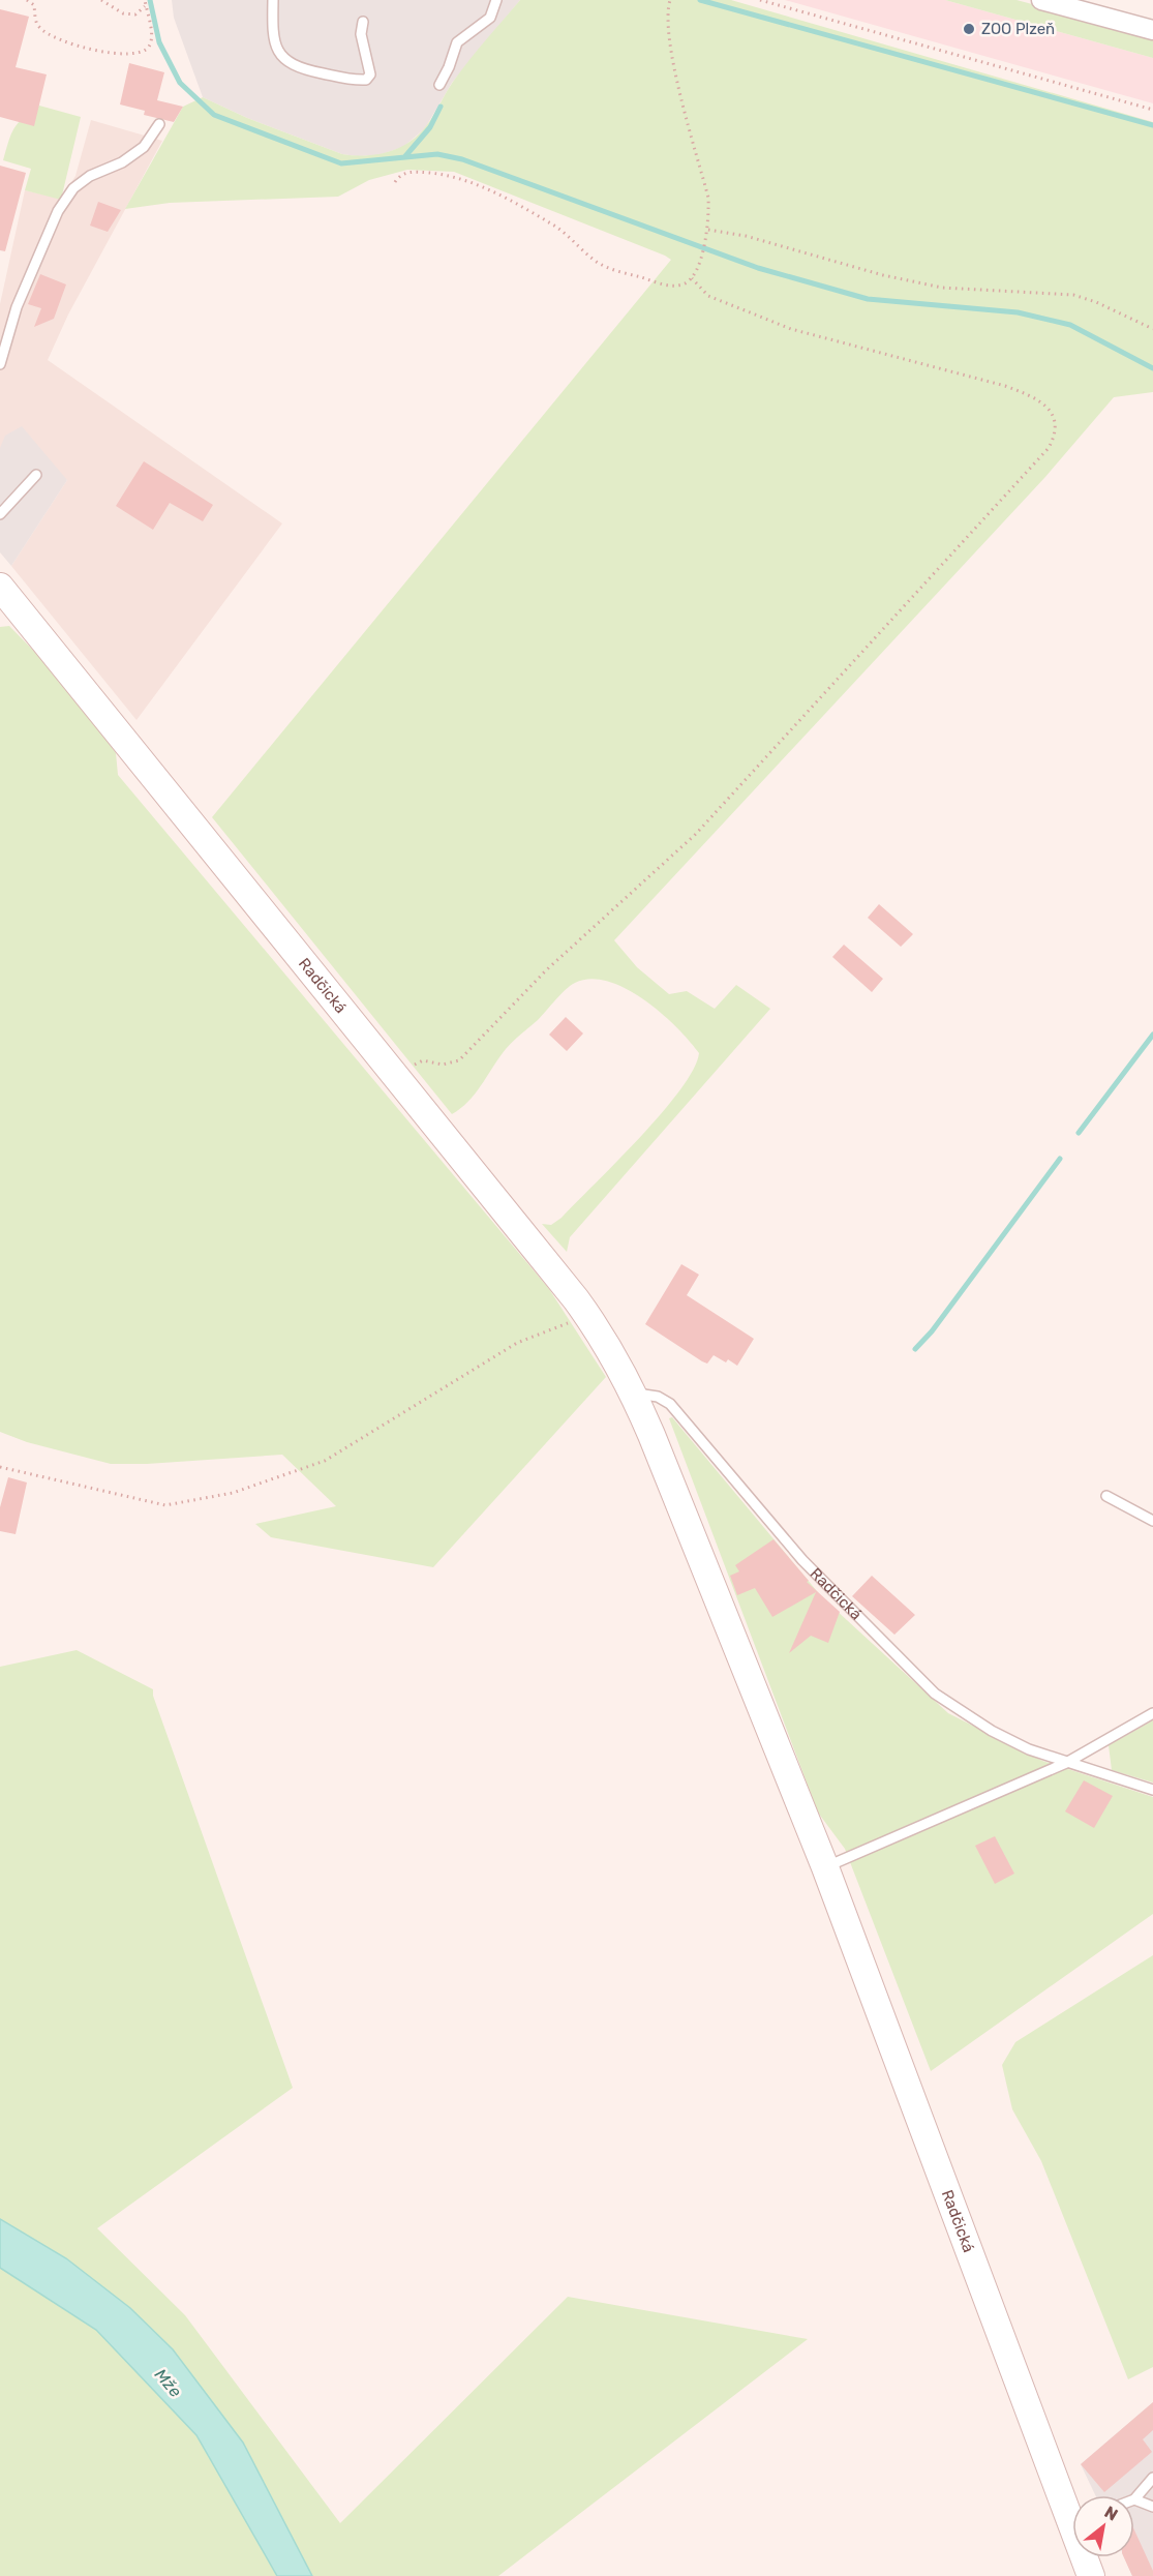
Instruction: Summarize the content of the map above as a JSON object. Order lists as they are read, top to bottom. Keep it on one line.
{"streets":{"street":["Radčická"]},"water":["Mže"],"places":["ZOO Plzeň"],"north":"top right"}
